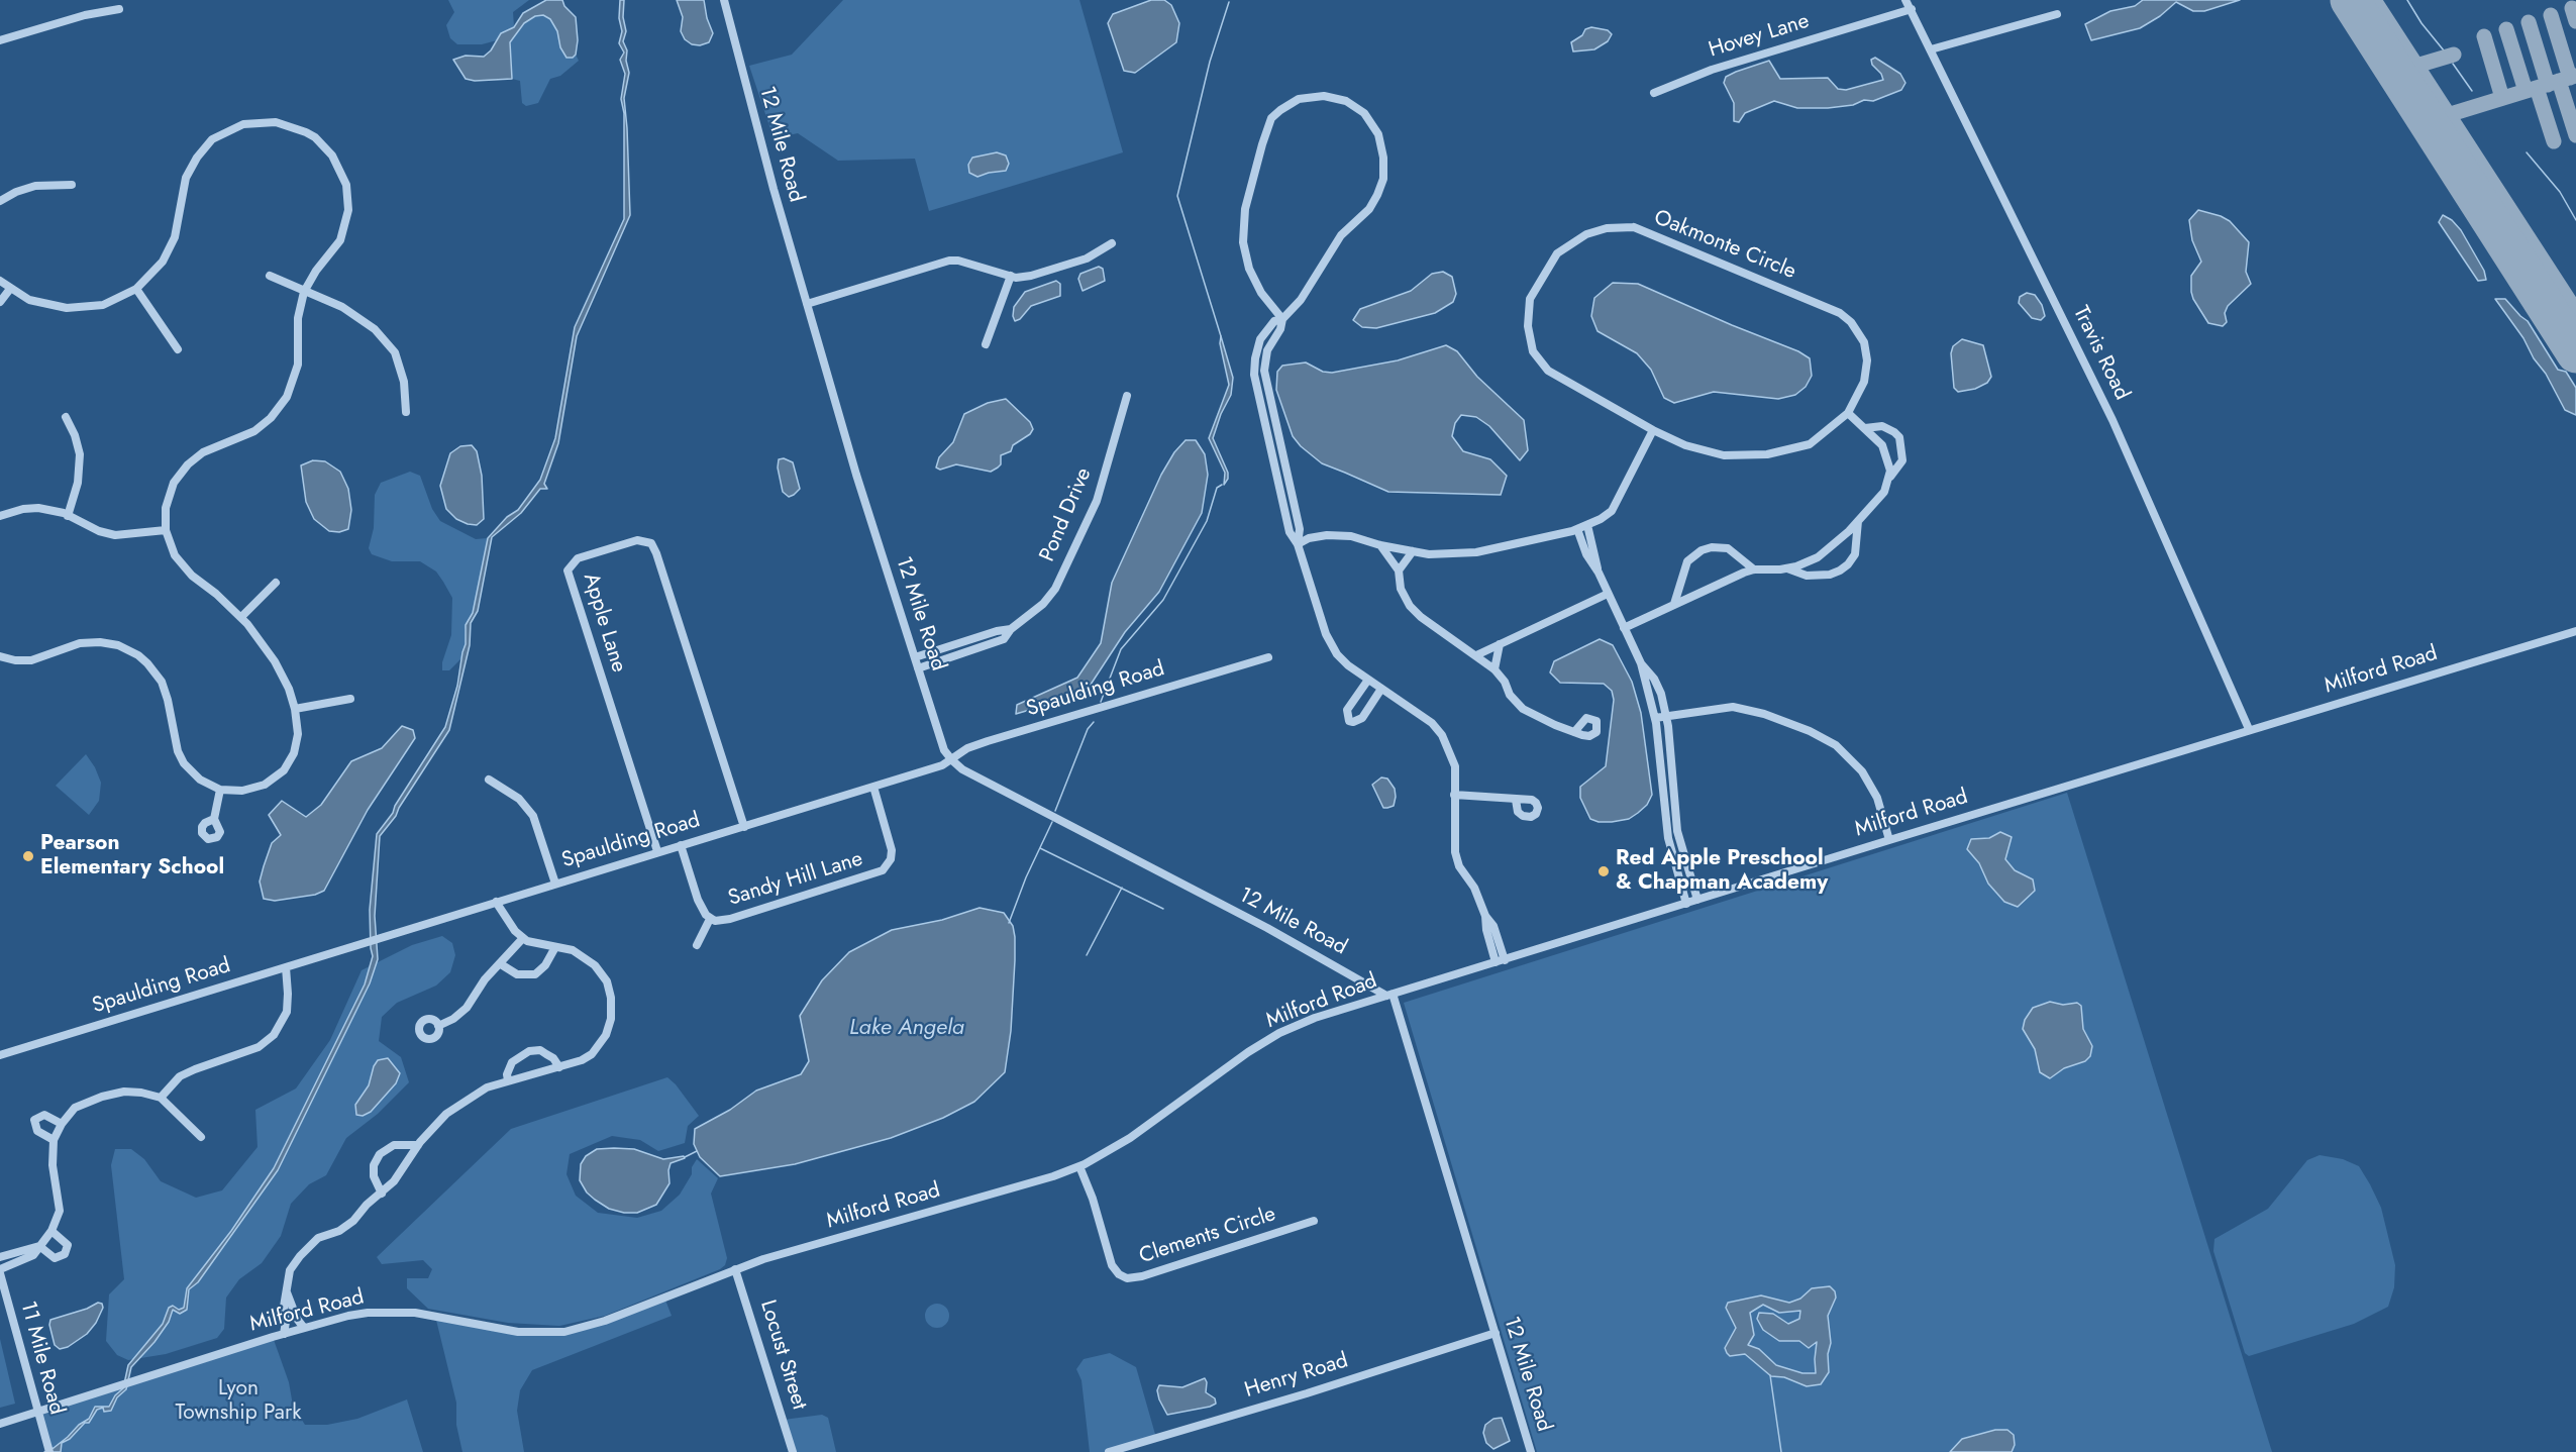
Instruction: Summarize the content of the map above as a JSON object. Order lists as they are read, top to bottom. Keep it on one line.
{"streets":{"street":["Hovey Lane","12 Mile Road","Oakmonte Circle","Travis Road","Pond Drive","Apple Lane","Milford Road","Spaulding Road","Sandy Hill Lane","Clements Circle","Locust Street","11 Mile Road","Henry Road"]},"crossings":[["Hovey Lane","Travis Road"],["12 Mile Road","Pond Drive"],["12 Mile Road","Milford Road"],["12 Mile Road","Spaulding Road"],["12 Mile Road","Henry Road"],["Travis Road","Milford Road"],["Apple Lane","Spaulding Road"],["Milford Road","Clements Circle"],["Milford Road","Locust Street"],["Milford Road","11 Mile Road"],["Spaulding Road","Sandy Hill Lane"]],"water":["Lake Angela"],"parks":["Lyon Township Park"],"places":["Pearson Elementary School","Red Apple Preschool & Chapman Academy"]}
